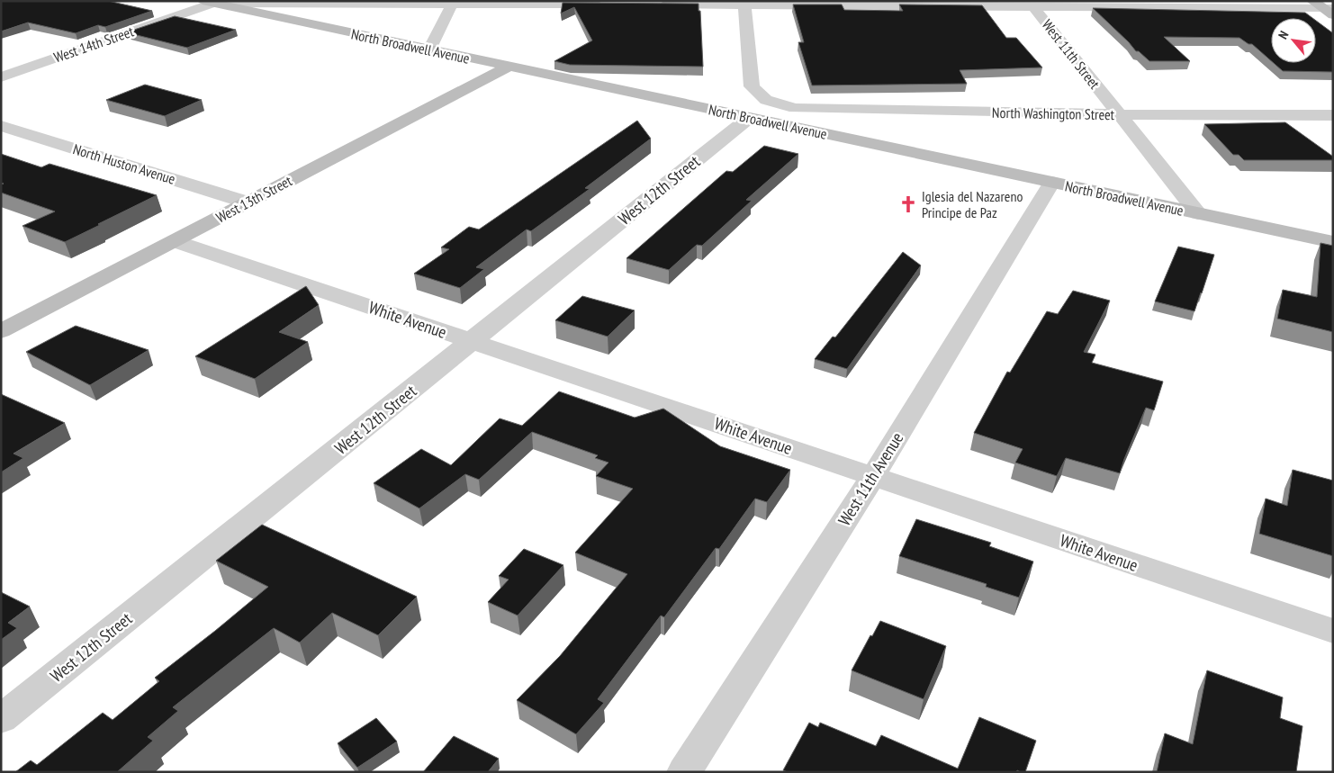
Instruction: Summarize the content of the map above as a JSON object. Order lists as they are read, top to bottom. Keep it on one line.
{"streets":{"main road":["North Broadwell Avenue","West 13th Street"],"street":["West 14th Street","West 11th Street","North Washington Street","North Huston Avenue","West 12th Street","White Avenue","West 11th Avenue"]},"crossings":[["West 14th Street","North Broadwell Avenue"],["North Broadwell Avenue","West 11th Street"],["North Broadwell Avenue","West 12th Street"],["North Broadwell Avenue","West 13th Street"],["North Broadwell Avenue","West 11th Avenue"],["West 11th Street","North Washington Street"],["North Huston Avenue","West 13th Street"],["West 12th Street","White Avenue"],["West 13th Street","White Avenue"],["White Avenue","West 11th Avenue"]],"places":{"church":["Iglesia del Nazareno Principe de Paz"]},"north":"top left"}
